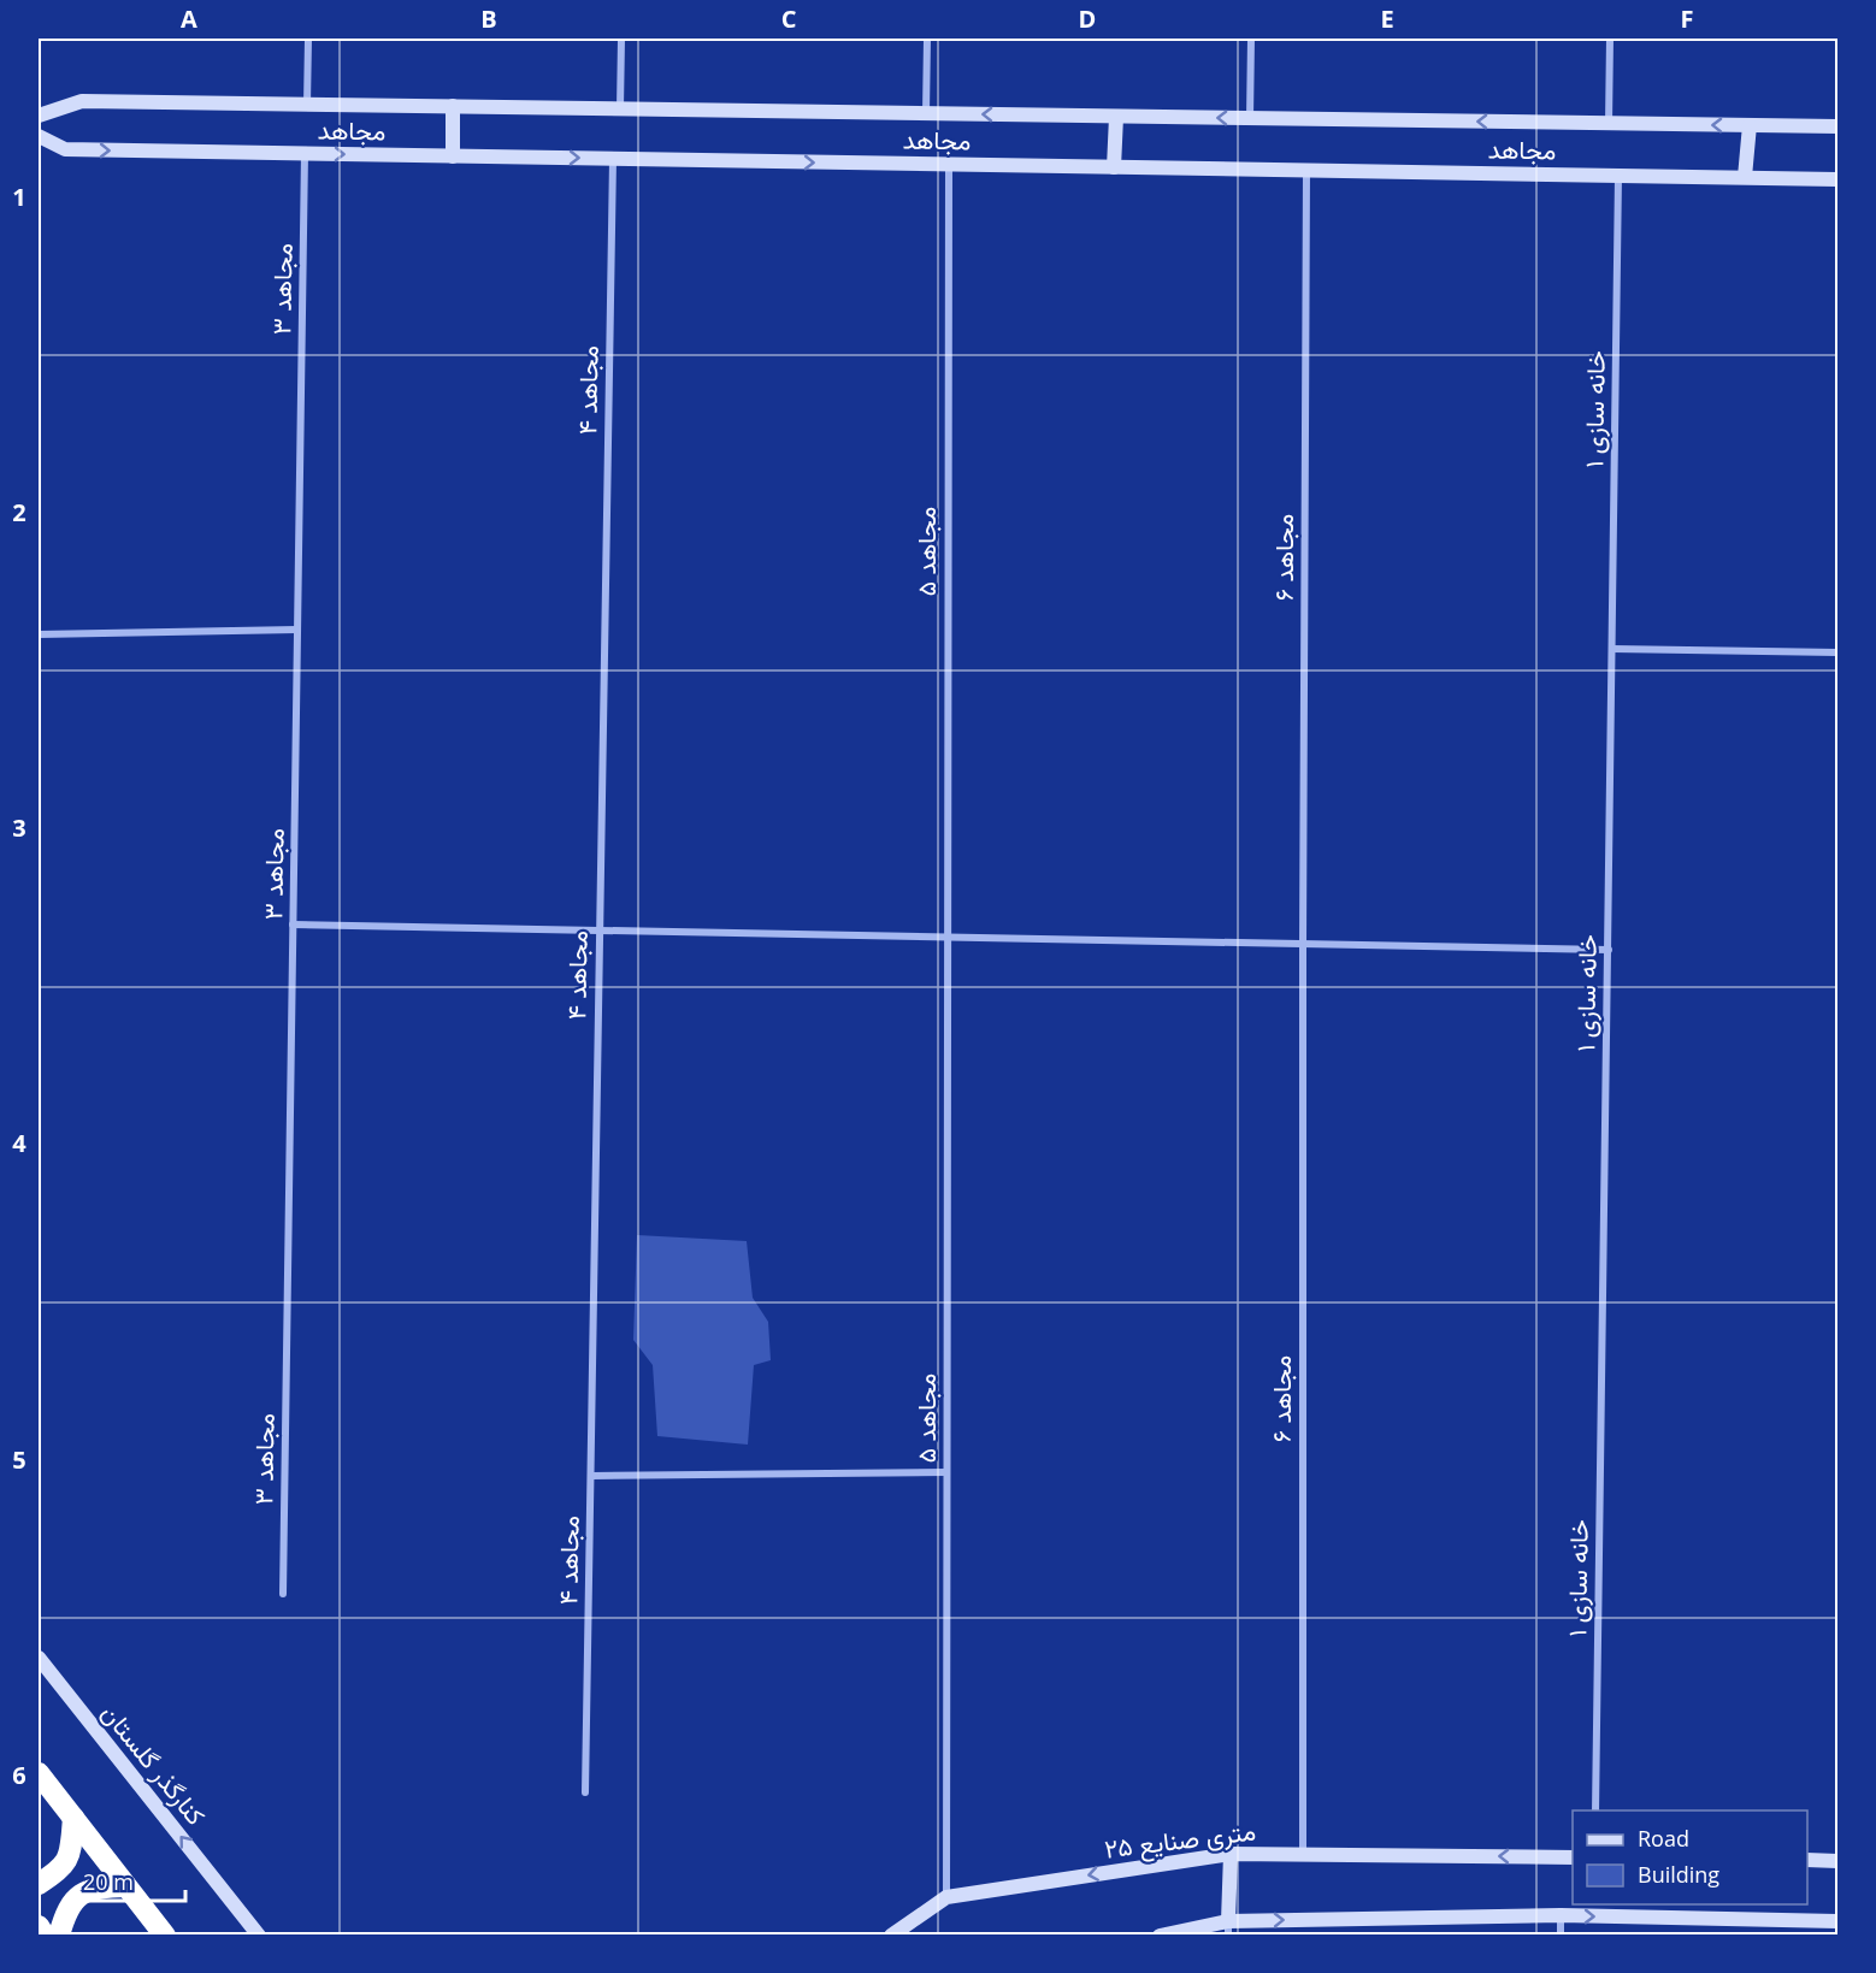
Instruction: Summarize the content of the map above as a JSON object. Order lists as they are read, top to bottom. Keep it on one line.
{"streets":{"street":["مجاهد","مجاهد ۳","مجاهد ۴","خانه سازی ۱","مجاهد ۵","مجاهد ۶","۶ مجاهد","۵ مجاهد","کنارگذر گلستان","۲۵ متری صنایع"]},"crossings":[["مجاهد","مجاهد ۳"],["مجاهد","مجاهد ۴"],["مجاهد","خانه سازی ۱"],["مجاهد","مجاهد ۵"],["مجاهد","مجاهد ۶"],["مجاهد ۵","۵ مجاهد"],["مجاهد ۶","۶ مجاهد"],["۶ مجاهد","۲۵ متری صنایع"],["۵ مجاهد","۲۵ متری صنایع"]],"one_way":["کنارگذر گلستان"],"legend":["Road","Building"],"scale_bar":"20 m","grid":{"columns":["A","B","C","D","E","F"],"rows":["1","2","3","4","5","6"]}}
